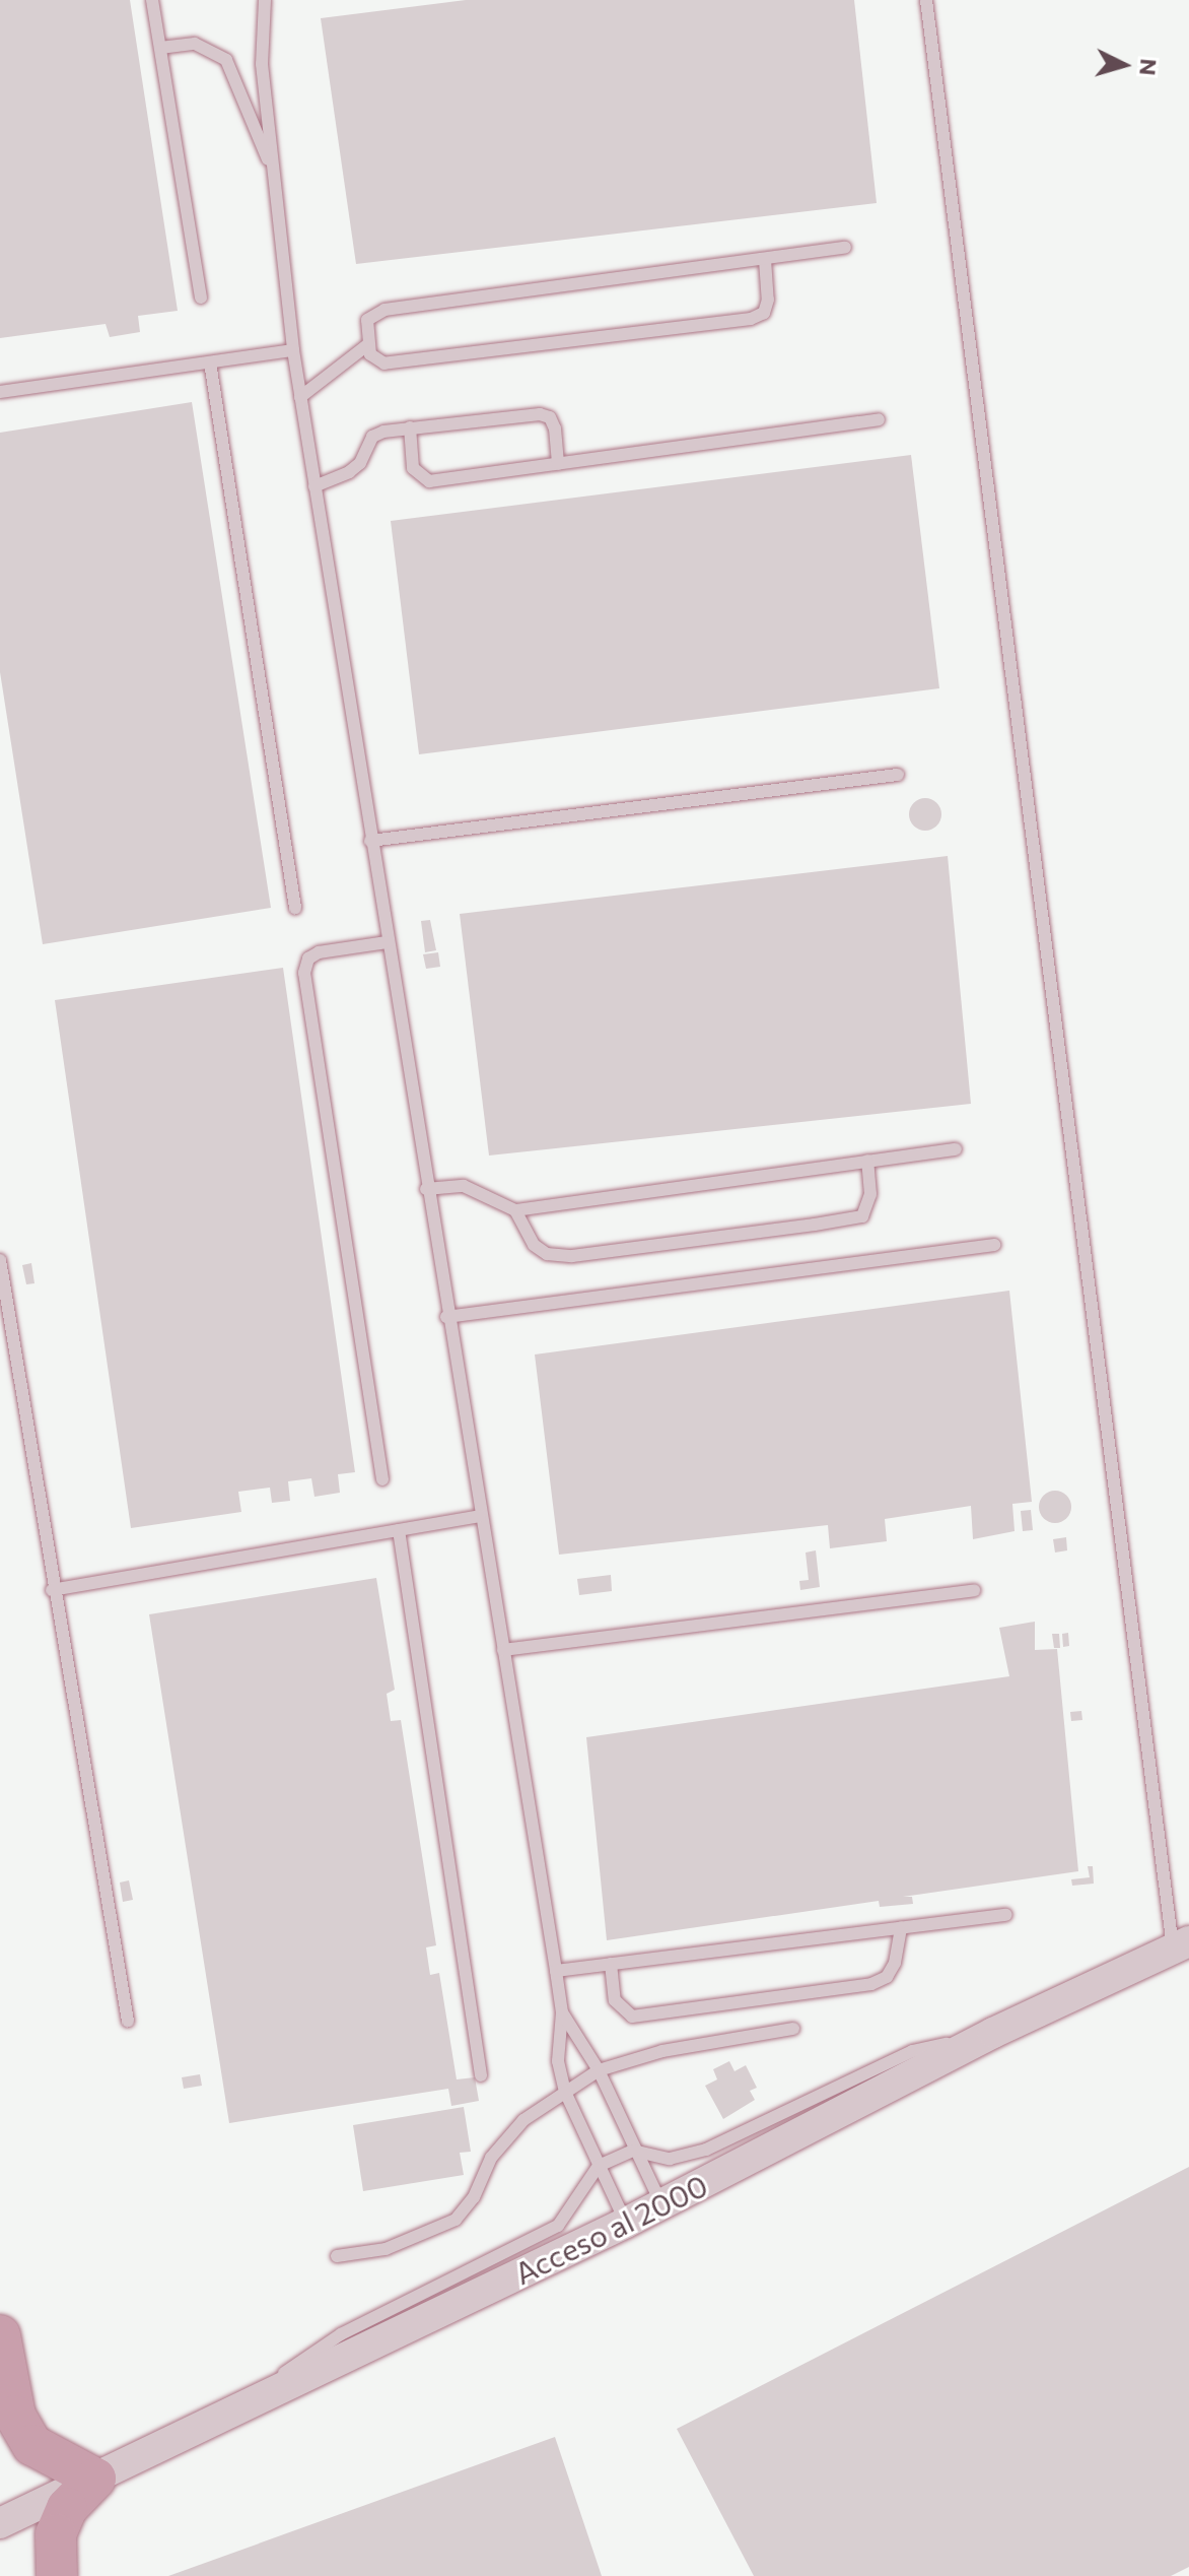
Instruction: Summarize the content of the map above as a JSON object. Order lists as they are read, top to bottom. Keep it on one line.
{"streets":{"street":["Acceso al 2000"]},"north":"right"}
